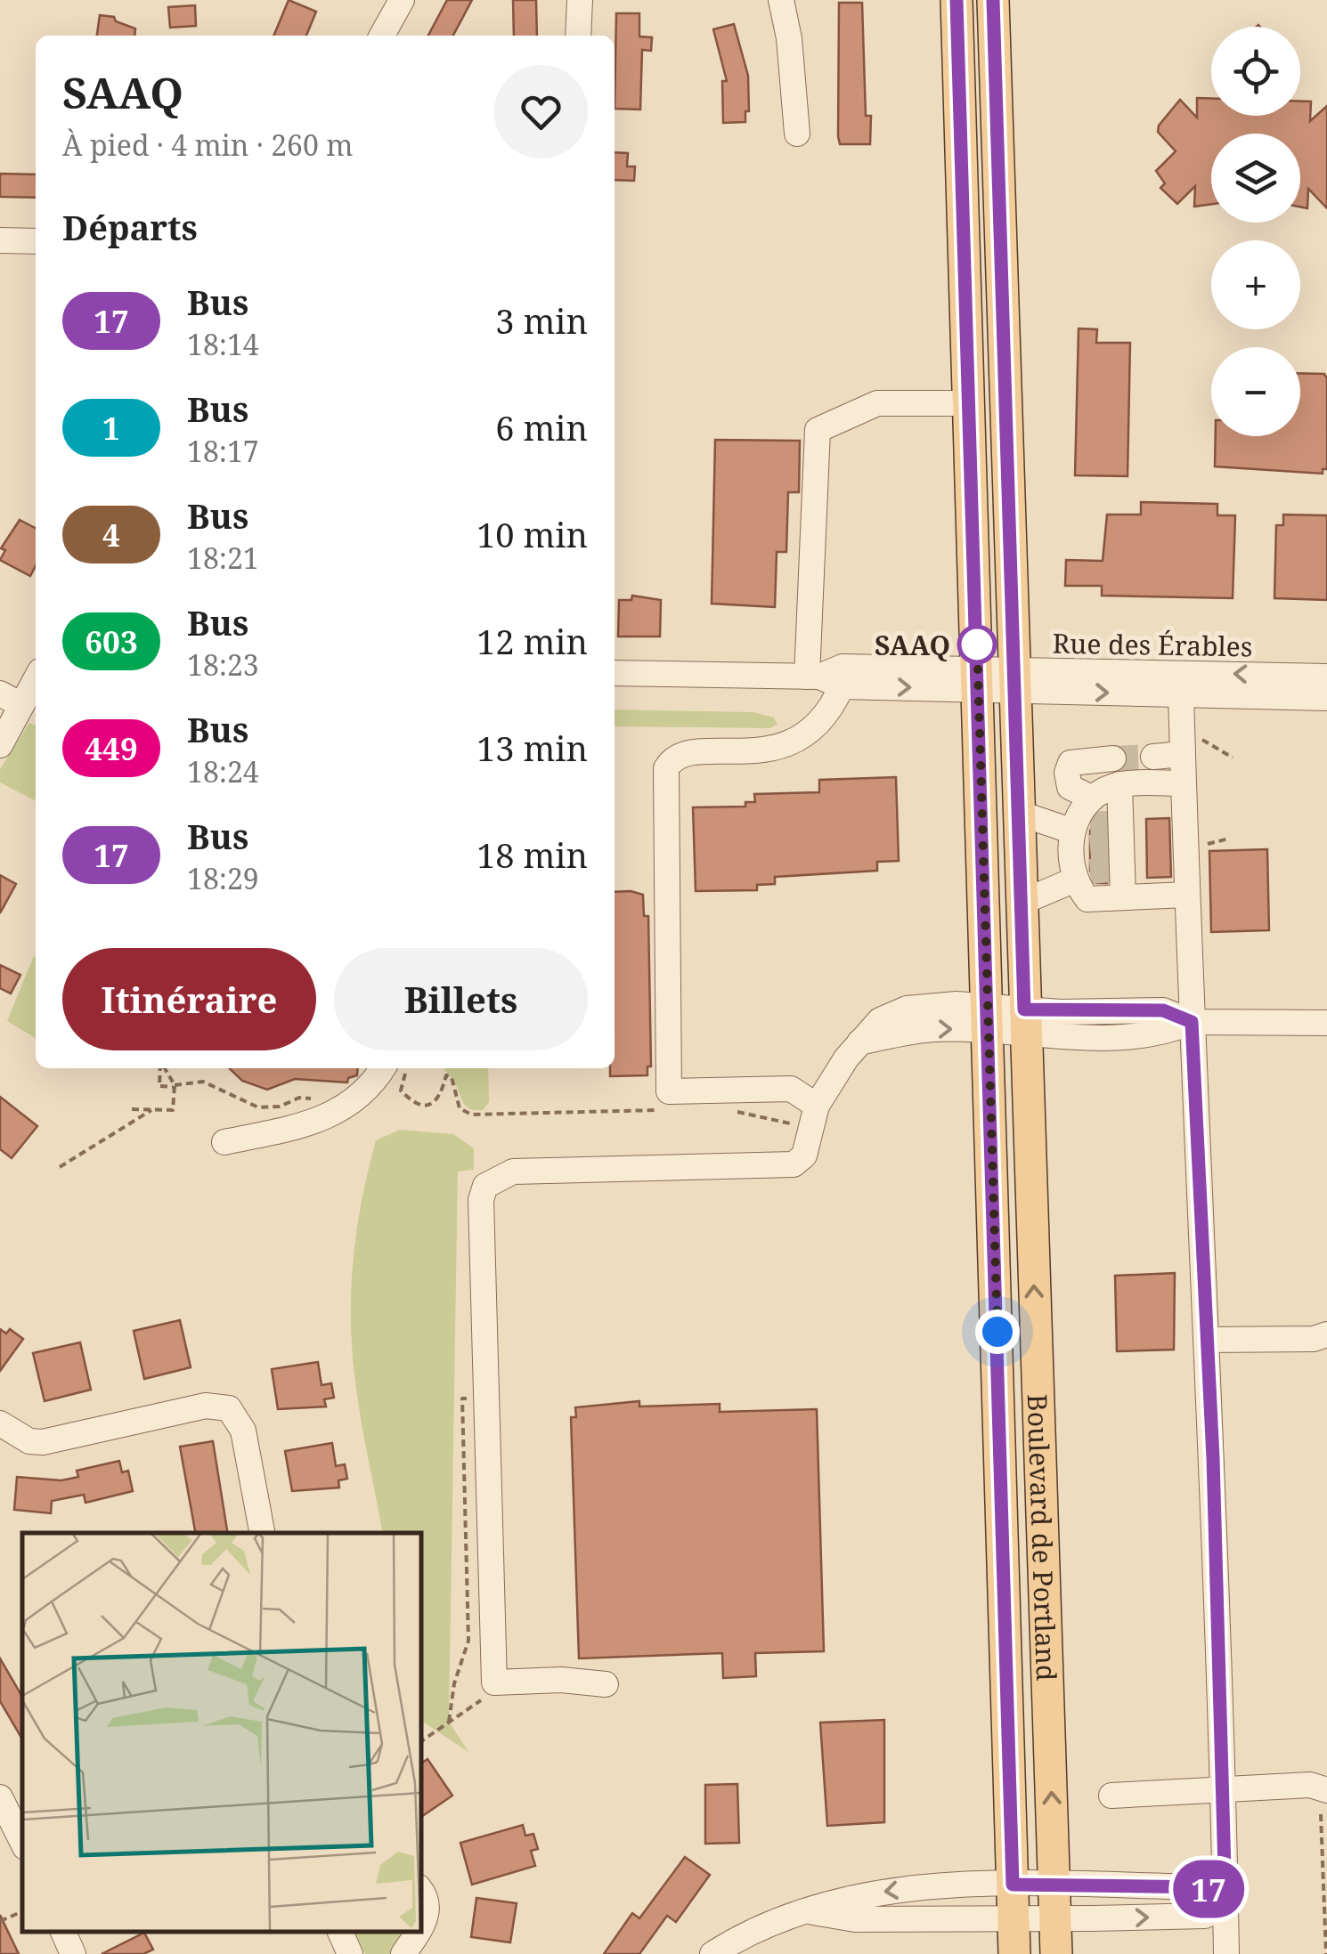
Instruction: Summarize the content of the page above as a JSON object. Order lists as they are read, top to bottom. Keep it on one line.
{"streets":{"main road":["Boulevard de Portland"],"street":["Rue des Érables"]},"crossings":[["Rue des Érables","Boulevard de Portland"]],"places":["SAAQ"],"lines":["bus line 17"],"page":{"on_map":"17","map_buttons":["+","−"],"heading":[["SAAQ","À pied · 4 min · 260 m"],"Départs"],"list":[{"mark":"17","name":"Bus","note":"18:14","value":"3 min"},{"mark":"1","name":"Bus","note":"18:17","value":"6 min"},{"mark":"4","name":"Bus","note":"18:21","value":"10 min"},{"mark":"603","name":"Bus","note":"18:23","value":"12 min"},{"mark":"449","name":"Bus","note":"18:24","value":"13 min"},{"mark":"17","name":"Bus","note":"18:29","value":"18 min"}],"buttons":["Itinéraire","Billets"]}}
